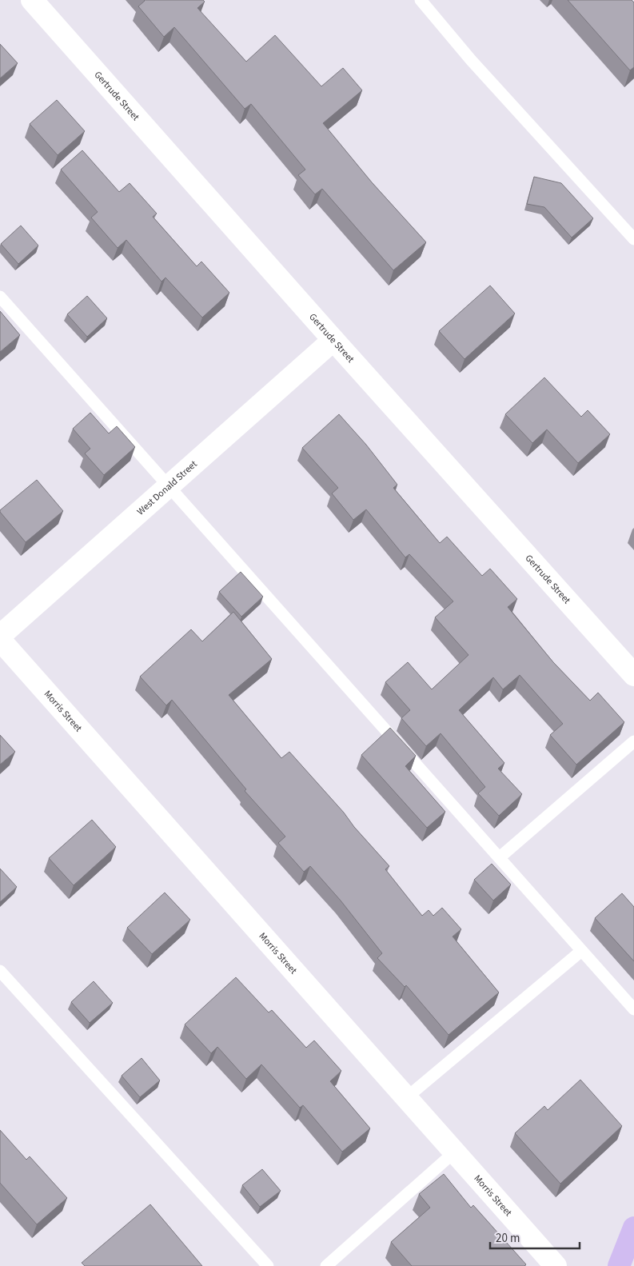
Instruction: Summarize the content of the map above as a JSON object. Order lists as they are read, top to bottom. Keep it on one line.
{"streets":{"street":["Gertrude Street","West Donald Street","Morris Street"]},"crossings":[["Gertrude Street","West Donald Street"]],"scale_bar":"20 m"}
